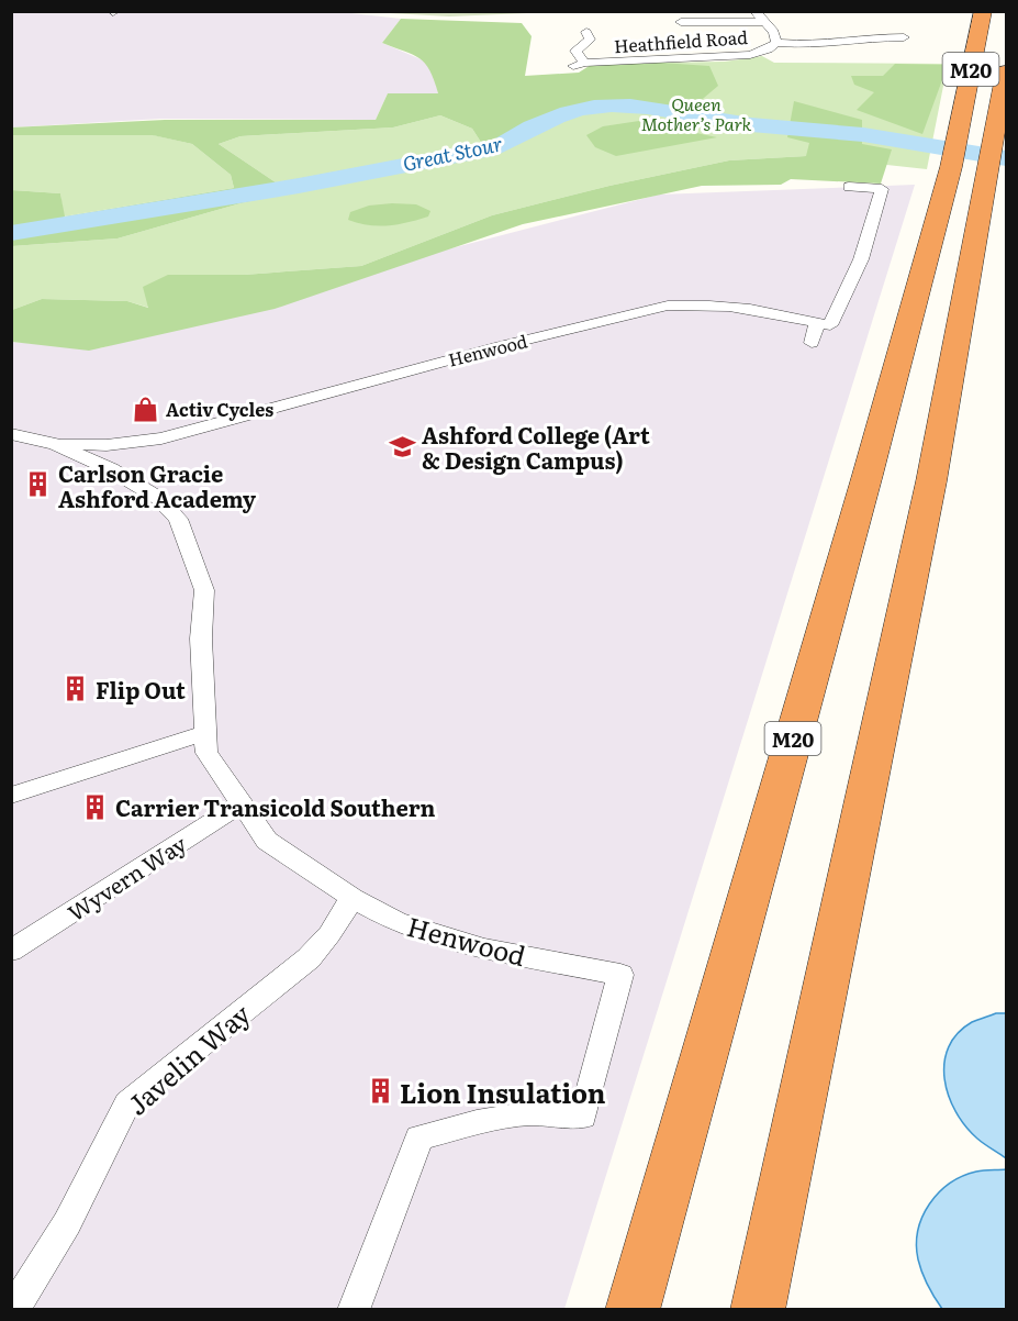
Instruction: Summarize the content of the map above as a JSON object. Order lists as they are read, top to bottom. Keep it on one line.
{"streets":{"highway":["M20"],"street":["Heathfield Road","Henwood","Wyvern Way","Javelin Way"]},"crossings":[["Henwood","Wyvern Way"],["Henwood","Javelin Way"]],"water":["Great Stour"],"parks":["Queen Mother’s Park"],"places":{"shop":["Activ Cycles"],"school or university":["Ashford College (Art & Design Campus)"],"building":["Carlson Gracie Ashford Academy","Flip Out","Carrier Transicold Southern","Lion Insulation"]}}
